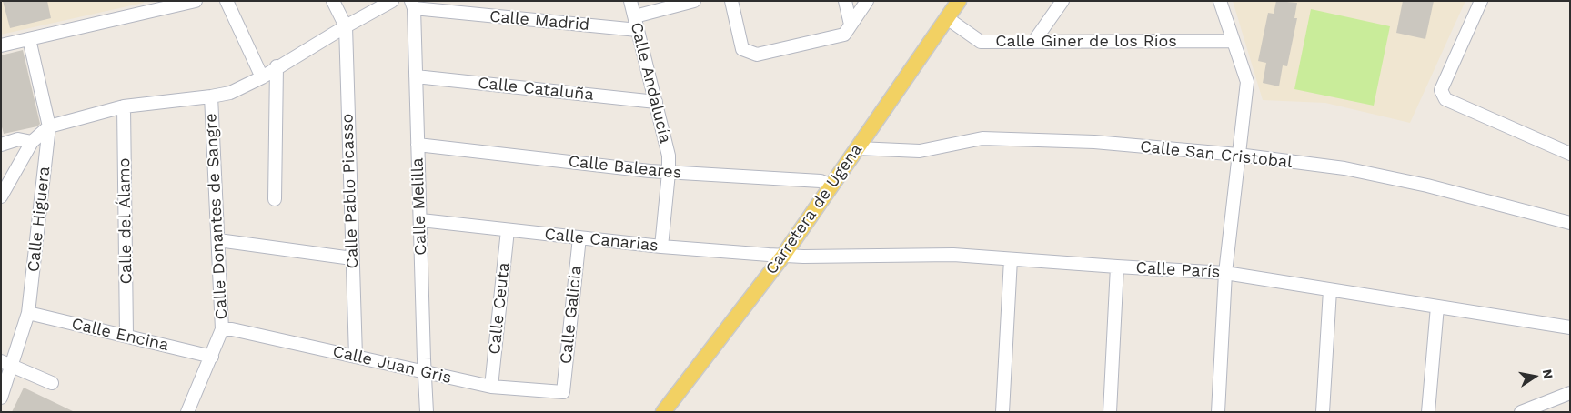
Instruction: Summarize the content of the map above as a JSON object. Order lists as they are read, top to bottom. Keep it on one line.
{"streets":{"main road":["Carretera de Ugena"],"street":["Calle Madrid","Calle Giner de los Ríos","Calle Andalucía","Calle Cataluña","Calle San Cristobal","Calle Baleares","Calle Pablo Picasso","Calle Melilla","Calle Donantes de Sangre","Calle Higuera","Calle del Álamo","Calle Canarias","Calle París","Calle Ceuta","Calle Galicia","Calle Encina","Calle Juan Gris"]},"crossings":[["Calle Madrid","Calle Andalucía"],["Calle Madrid","Calle Melilla"],["Calle Giner de los Ríos","Carretera de Ugena"],["Calle Andalucía","Calle Cataluña"],["Calle Andalucía","Calle Baleares"],["Calle Andalucía","Calle Canarias"],["Calle Cataluña","Calle Melilla"],["Calle San Cristobal","Carretera de Ugena"],["Calle Baleares","Calle Melilla"],["Calle Baleares","Carretera de Ugena"],["Calle Pablo Picasso","Calle Juan Gris"],["Calle Melilla","Calle Canarias"],["Calle Melilla","Calle Juan Gris"],["Carretera de Ugena","Calle Canarias"],["Carretera de Ugena","Calle París"],["Calle Donantes de Sangre","Calle Encina"],["Calle Donantes de Sangre","Calle Juan Gris"],["Calle Higuera","Calle Encina"],["Calle del Álamo","Calle Encina"],["Calle Canarias","Calle París"],["Calle Canarias","Calle Ceuta"],["Calle Canarias","Calle Galicia"],["Calle Ceuta","Calle Juan Gris"],["Calle Galicia","Calle Juan Gris"]],"north":"right"}
